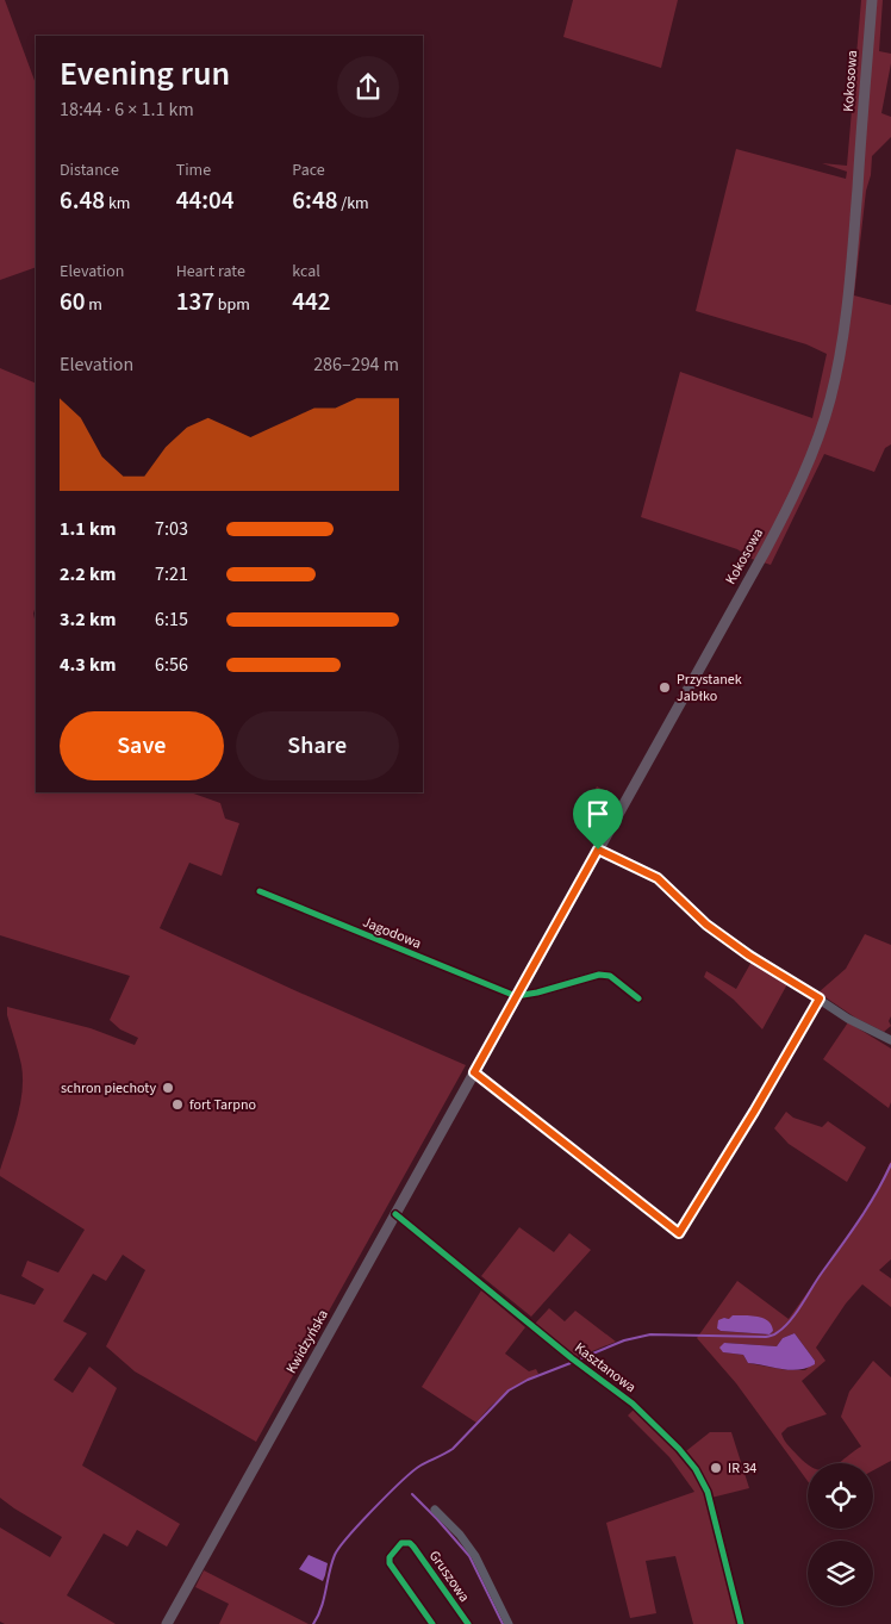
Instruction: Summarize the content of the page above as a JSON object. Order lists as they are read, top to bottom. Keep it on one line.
{"streets":{"main road":["Kokosowa","Kwidzyńska"],"street":["Jagodowa","Kasztanowa","Gruszowa"]},"crossings":[["Kokosowa","Jagodowa"],["Kokosowa","Kwidzyńska"],["Kwidzyńska","Kasztanowa"]],"places":["Przystanek Jabłko","schron piechoty","fort Tarpno","IR 34"],"page":{"heading":["Evening run","18:44 · 6 × 1.1 km"],"stats":[["Distance","6.48 km"],["Time","44:04"],["Pace","6:48 /km"],["Elevation","60 m"],["Heart rate","137 bpm"],["kcal","442"]],"chart":["Elevation","286–294 m"],"list":[{"name":"1.1 km","note":"7:03"},{"name":"2.2 km","note":"7:21"},{"name":"3.2 km","note":"6:15"},{"name":"4.3 km","note":"6:56"}],"buttons":["Save","Share"]}}
